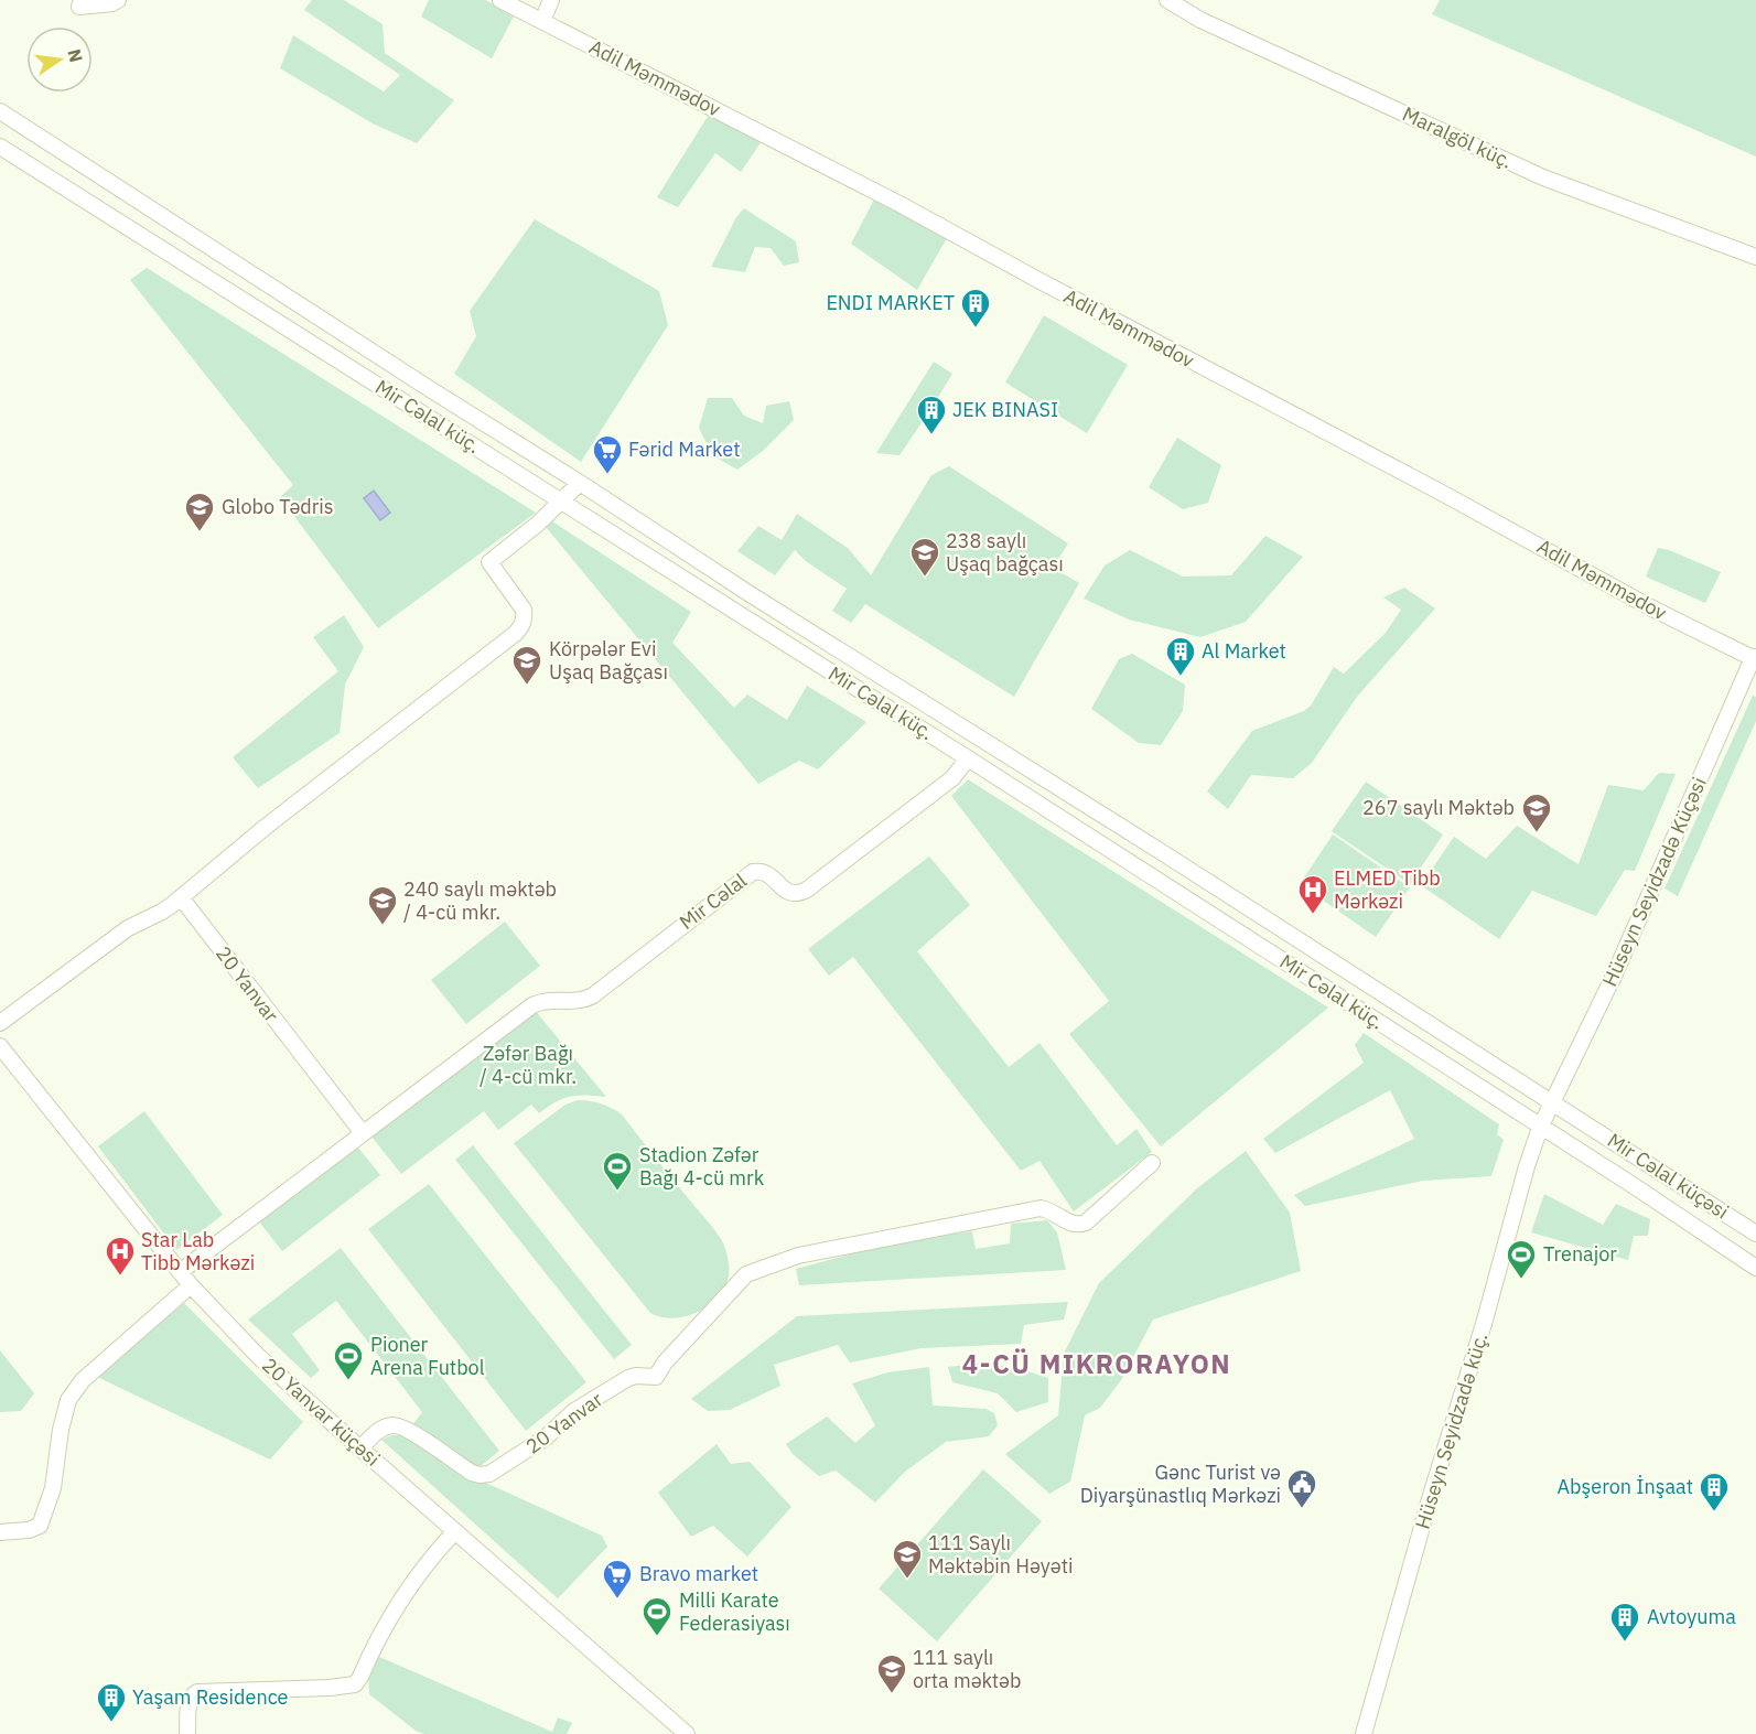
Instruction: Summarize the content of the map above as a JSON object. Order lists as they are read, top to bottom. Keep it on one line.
{"streets":{"street":["Adil Məmmədov","Maralgöl küç.","Mir Cəlal küç.","Hüseyn Seyidzadə Küçəsi","Mir Cəlal","20 Yanvar","Mir Cəlal küçəsi","20 Yanvar küçəsi","Hüseyn Seyidzadə küç."]},"crossings":[["Adil Məmmədov","Hüseyn Seyidzadə Küçəsi"],["Mir Cəlal küç.","Hüseyn Seyidzadə Küçəsi"],["Mir Cəlal küç.","Mir Cəlal"],["Mir Cəlal küç.","Mir Cəlal küçəsi"],["Mir Cəlal küç.","Hüseyn Seyidzadə küç."],["Hüseyn Seyidzadə Küçəsi","Hüseyn Seyidzadə küç."],["Mir Cəlal","20 Yanvar"],["20 Yanvar","20 Yanvar küçəsi"]],"districts":["4-CÜ MIKRORAYON"],"parks":["Zəfər Bağı / 4-cü mkr."],"places":{"building":["ENDI MARKET","JEK BINASI","Al Market","Abşeron İnşaat","Avtoyuma","Yaşam Residence"],"supermarket":["Fərid Market","Bravo market"],"school or university":["Globo Tədris","238 saylı Uşaq bağçası","Körpələr Evi Uşaq Bağçası","267 saylı Məktəb","240 saylı məktəb / 4-cü mkr.","111 Saylı Məktəbin Həyəti","111 saylı orta məktəb"],"hospital":["ELMED Tibb Mərkəzi","Star Lab Tibb Mәrkәzi"],"sports":["Stadion Zəfər Bağı 4-cü mrk","Trenajor","Pioner Arena Futbol","Milli Karate Federasiyası"],"public building":["Gənc Turist və Diyarşünastlıq Mərkəzi"]},"north":"right"}
